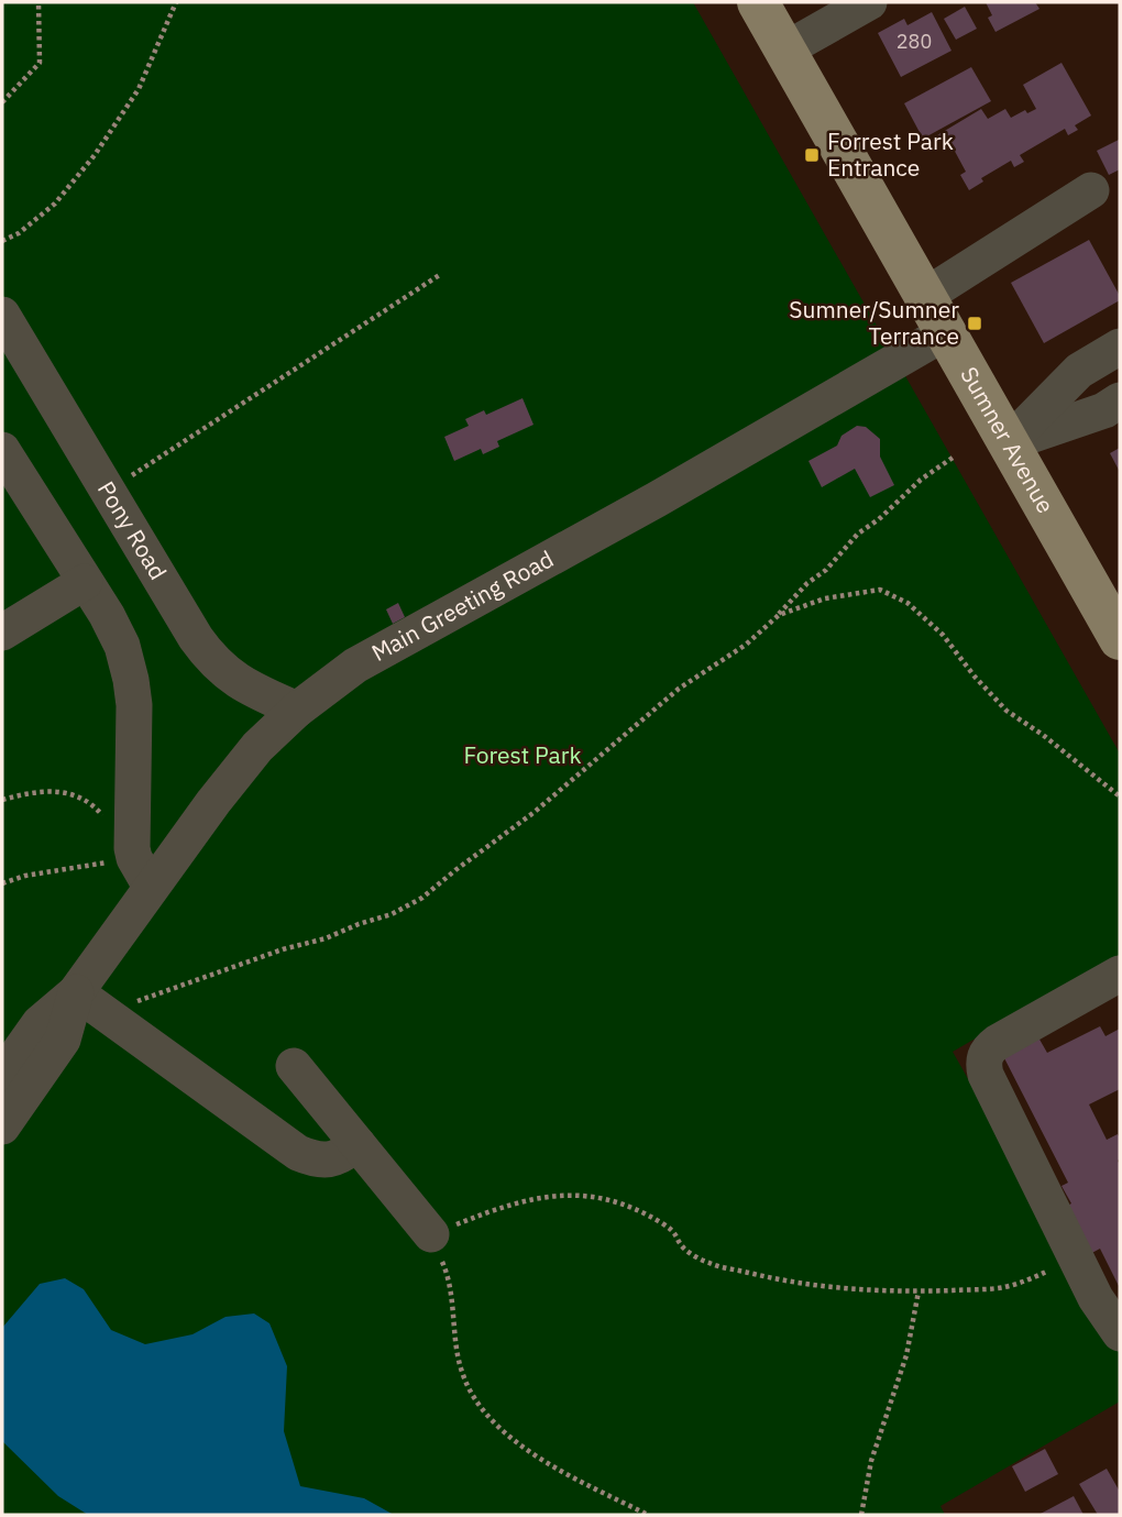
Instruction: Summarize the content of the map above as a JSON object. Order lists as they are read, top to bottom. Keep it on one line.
{"streets":{"main road":["Sumner Avenue"],"street":["Pony Road","Main Greeting Road"]},"crossings":[["Sumner Avenue","Main Greeting Road"],["Pony Road","Main Greeting Road"]],"parks":["Forest Park"],"places":{"transit":["Forrest Park Entrance","Sumner/Sumner Terrance"]},"house_numbers":["280"]}
